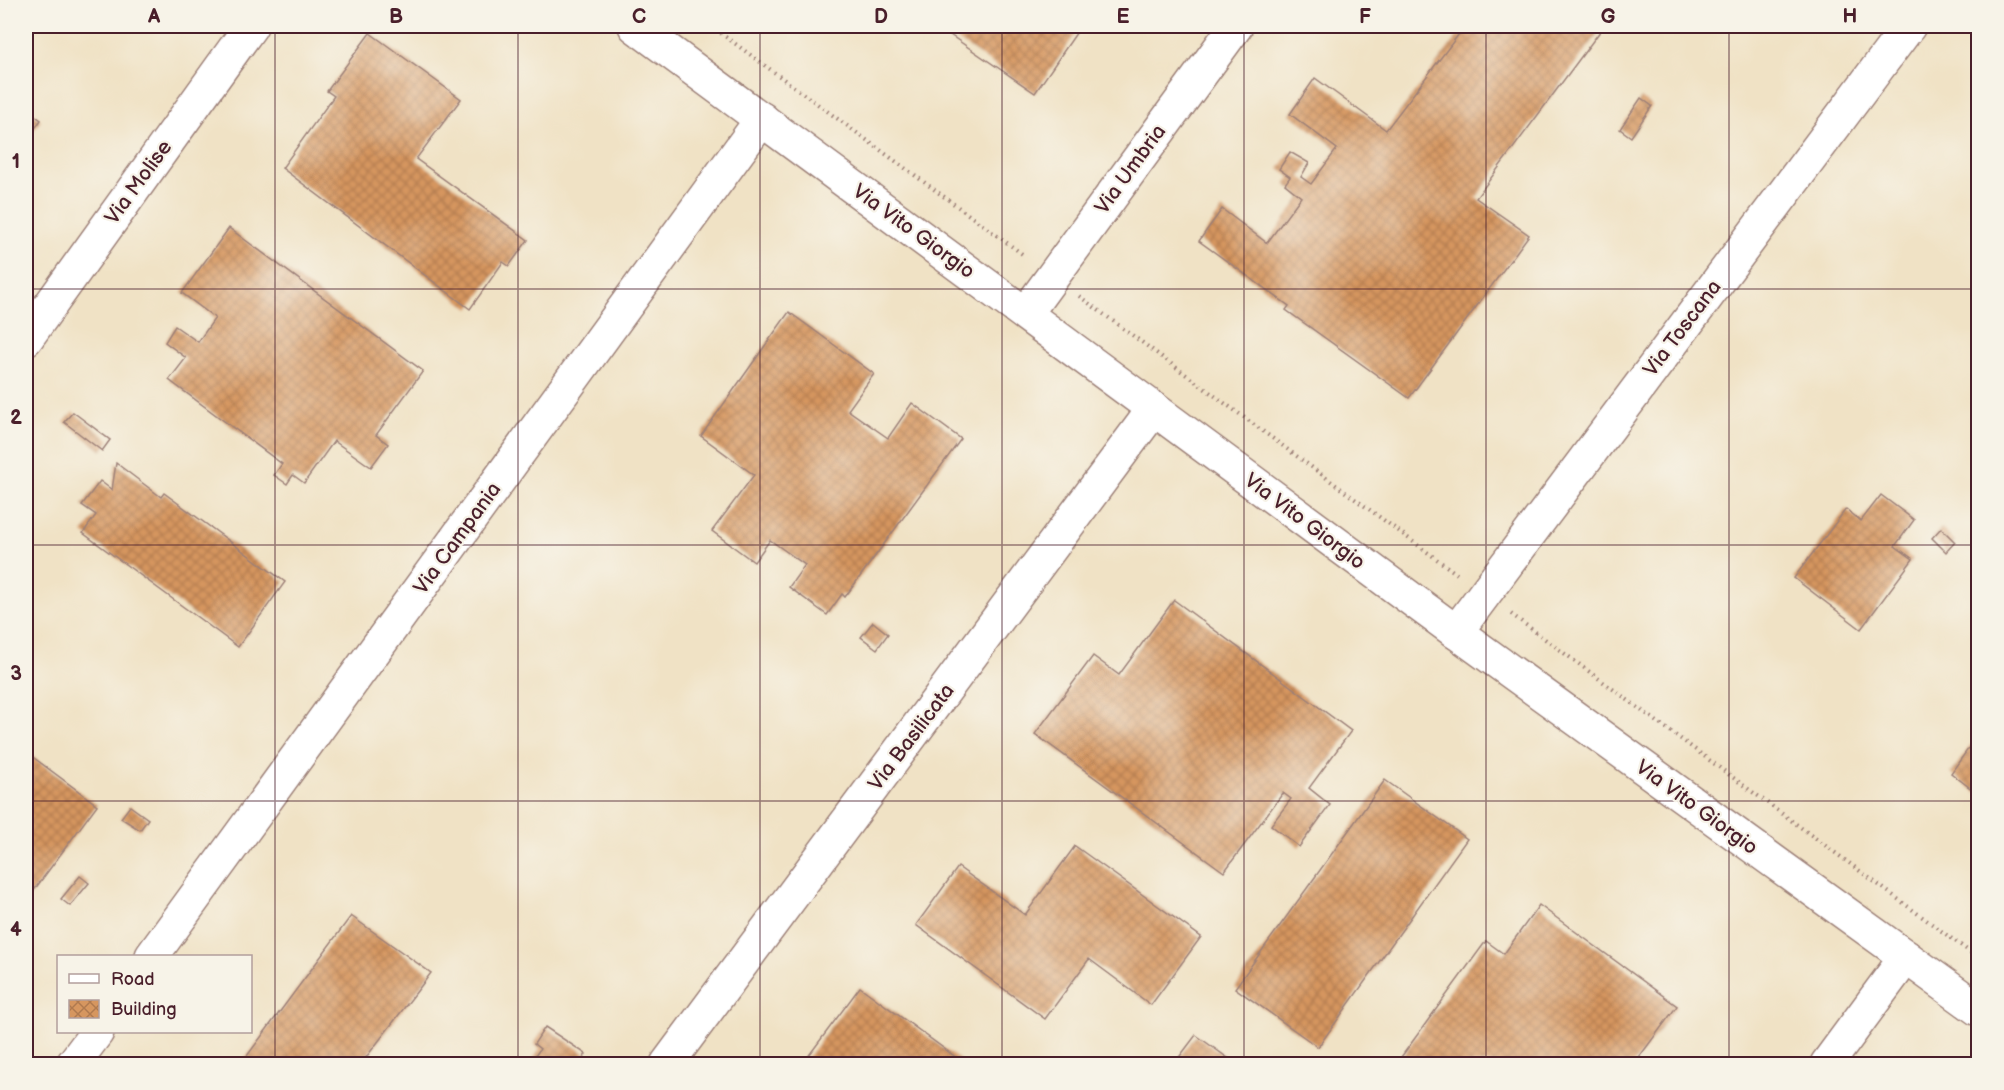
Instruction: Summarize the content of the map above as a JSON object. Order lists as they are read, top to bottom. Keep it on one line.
{"streets":{"street":["Via Umbria","Via Molise","Via Vito Giorgio","Via Toscana","Via Campania","Via Basilicata"]},"crossings":[["Via Umbria","Via Vito Giorgio"],["Via Vito Giorgio","Via Toscana"],["Via Vito Giorgio","Via Campania"],["Via Vito Giorgio","Via Basilicata"]],"legend":["Road","Building"],"grid":{"columns":["A","B","C","D","E","F","G","H"],"rows":["1","2","3","4"]}}
